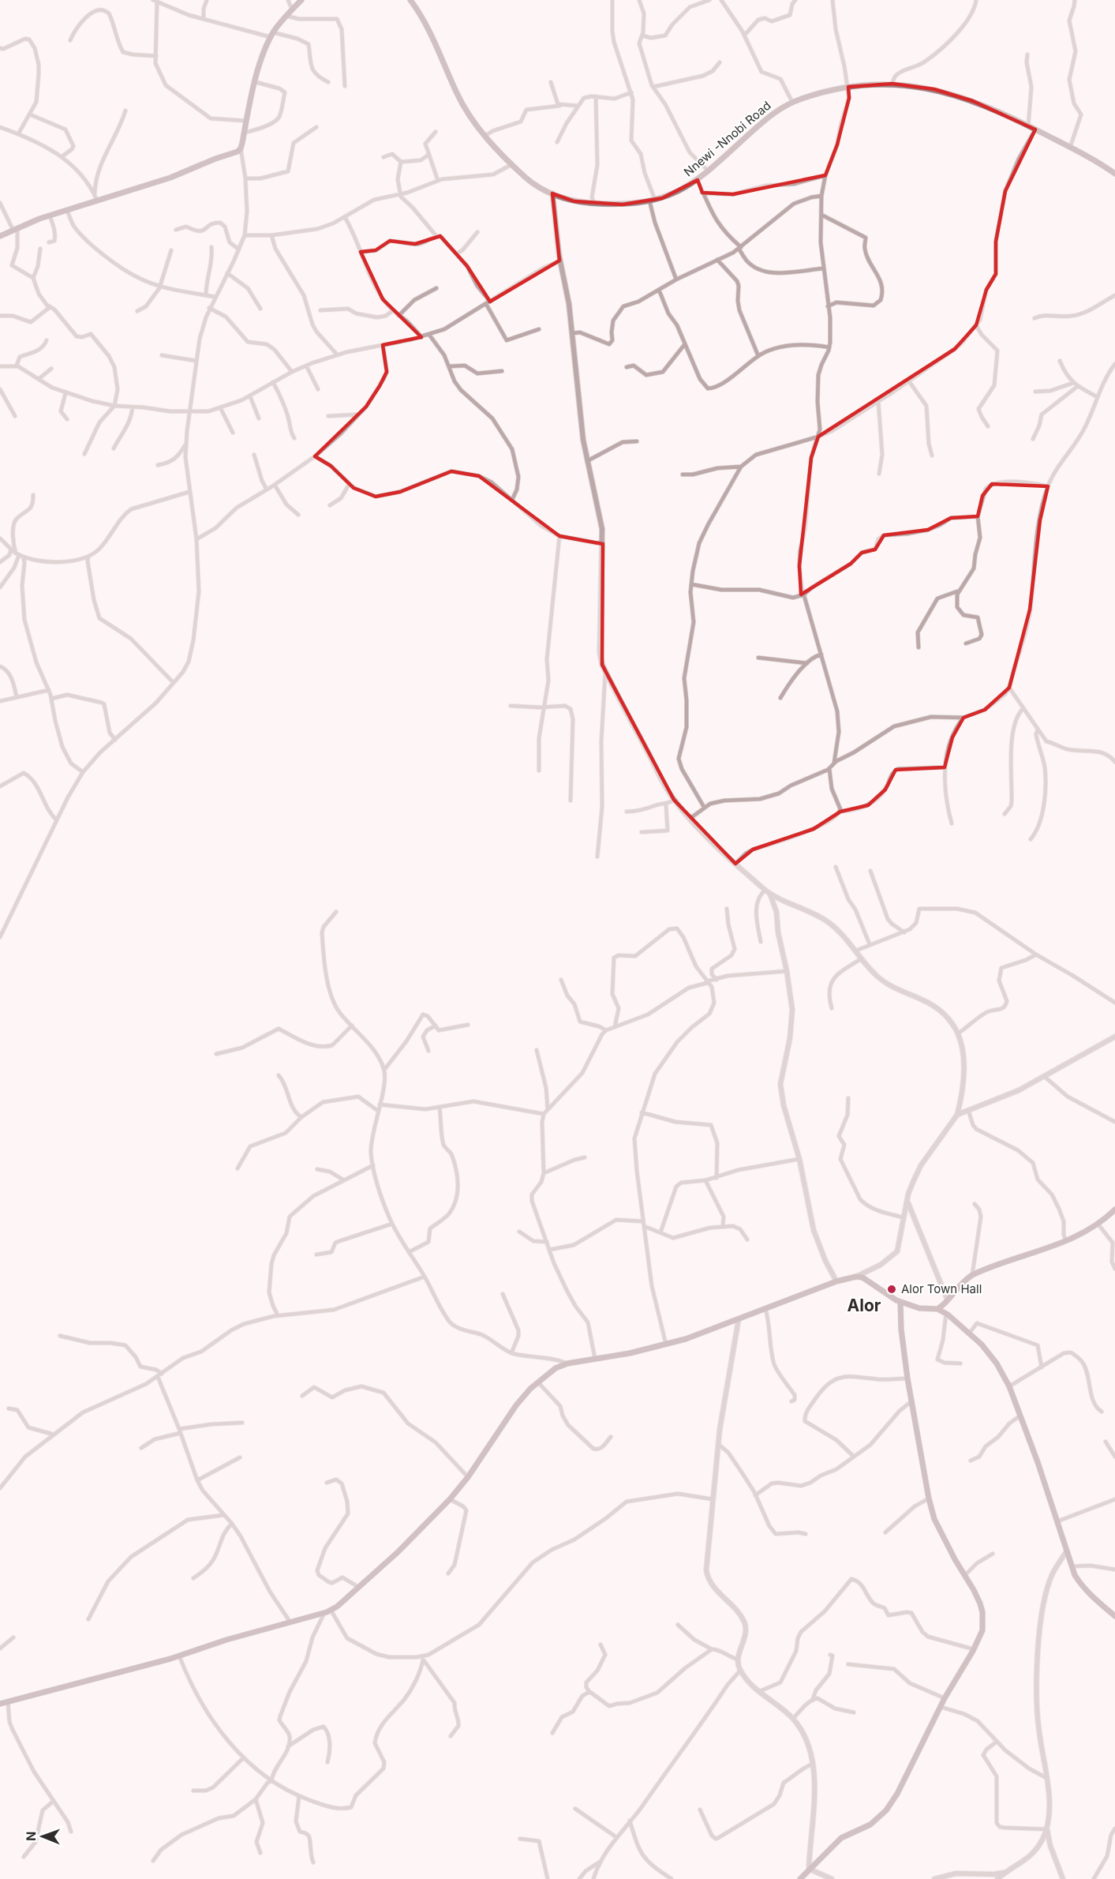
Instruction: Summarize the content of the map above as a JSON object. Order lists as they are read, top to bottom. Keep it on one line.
{"streets":{"main road":["Nnewi -Nnobi Road"]},"districts":["Alor"],"places":["Alor Town Hall"],"north":"left"}
